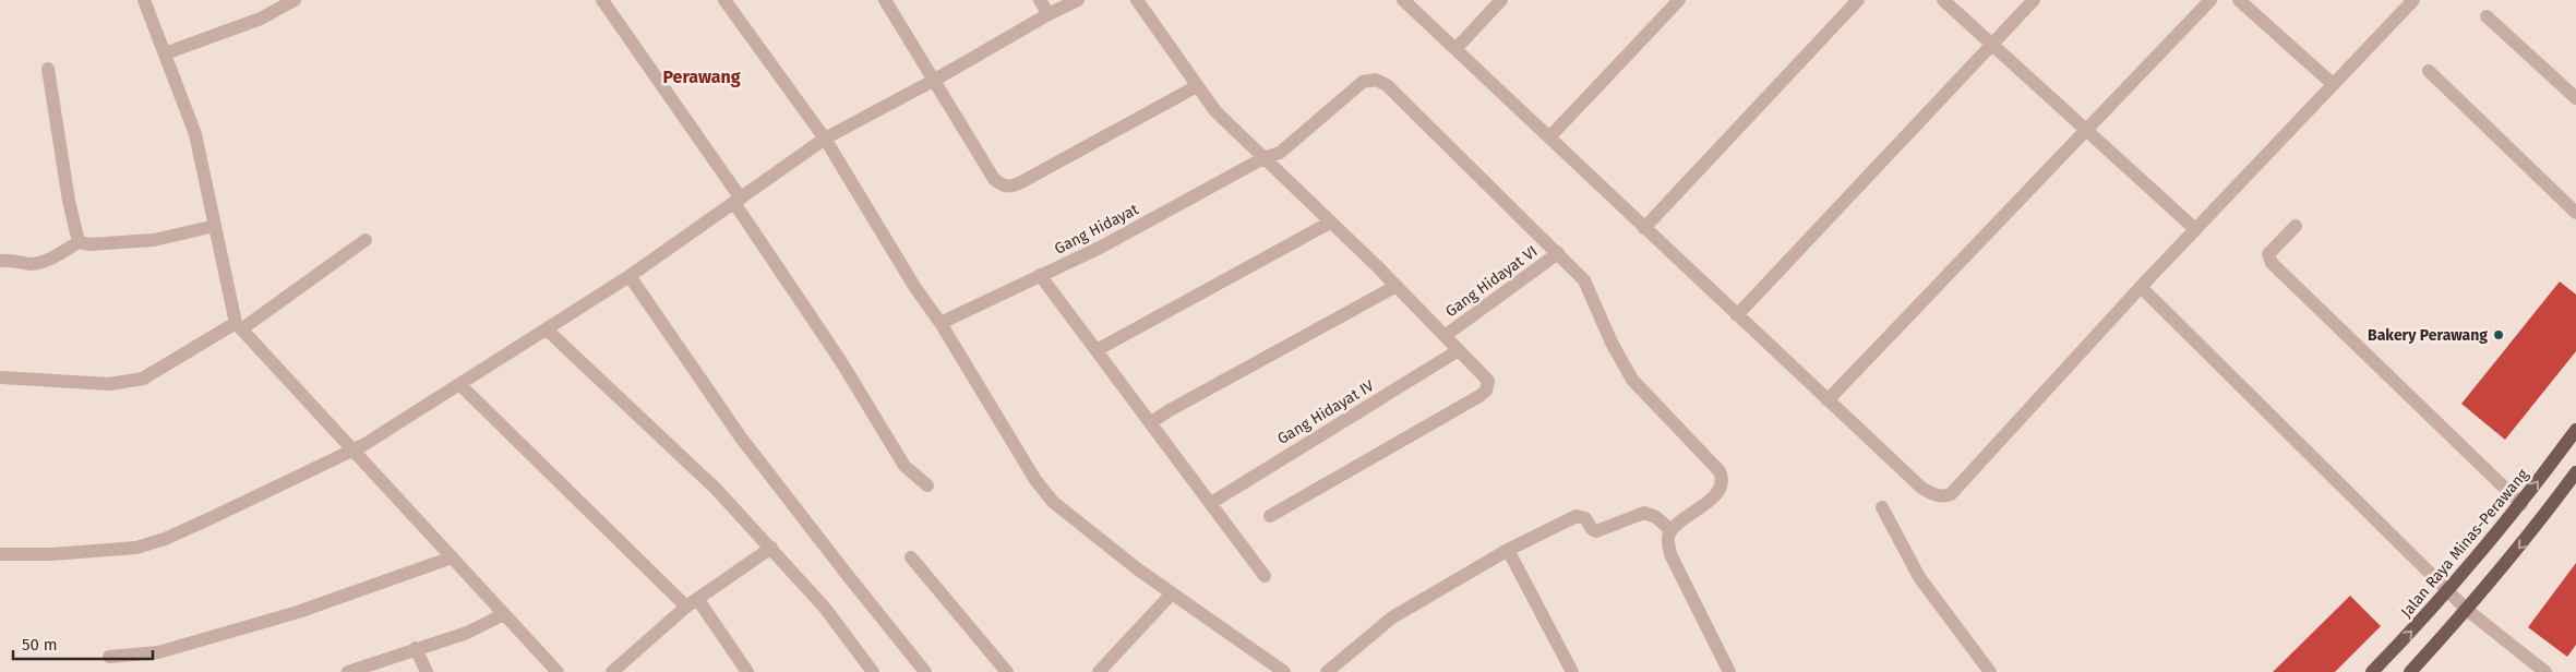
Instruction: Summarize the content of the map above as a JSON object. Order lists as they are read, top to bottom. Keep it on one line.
{"streets":{"main road":["Jalan Raya Minas-Perawang"],"street":["Gang Hidayat","Gang Hidayat VI","Gang Hidayat IV"]},"crossings":[["Gang Hidayat","Gang Hidayat VI"]],"districts":["Perawang"],"places":["Bakery Perawang"],"scale_bar":"50 m"}
